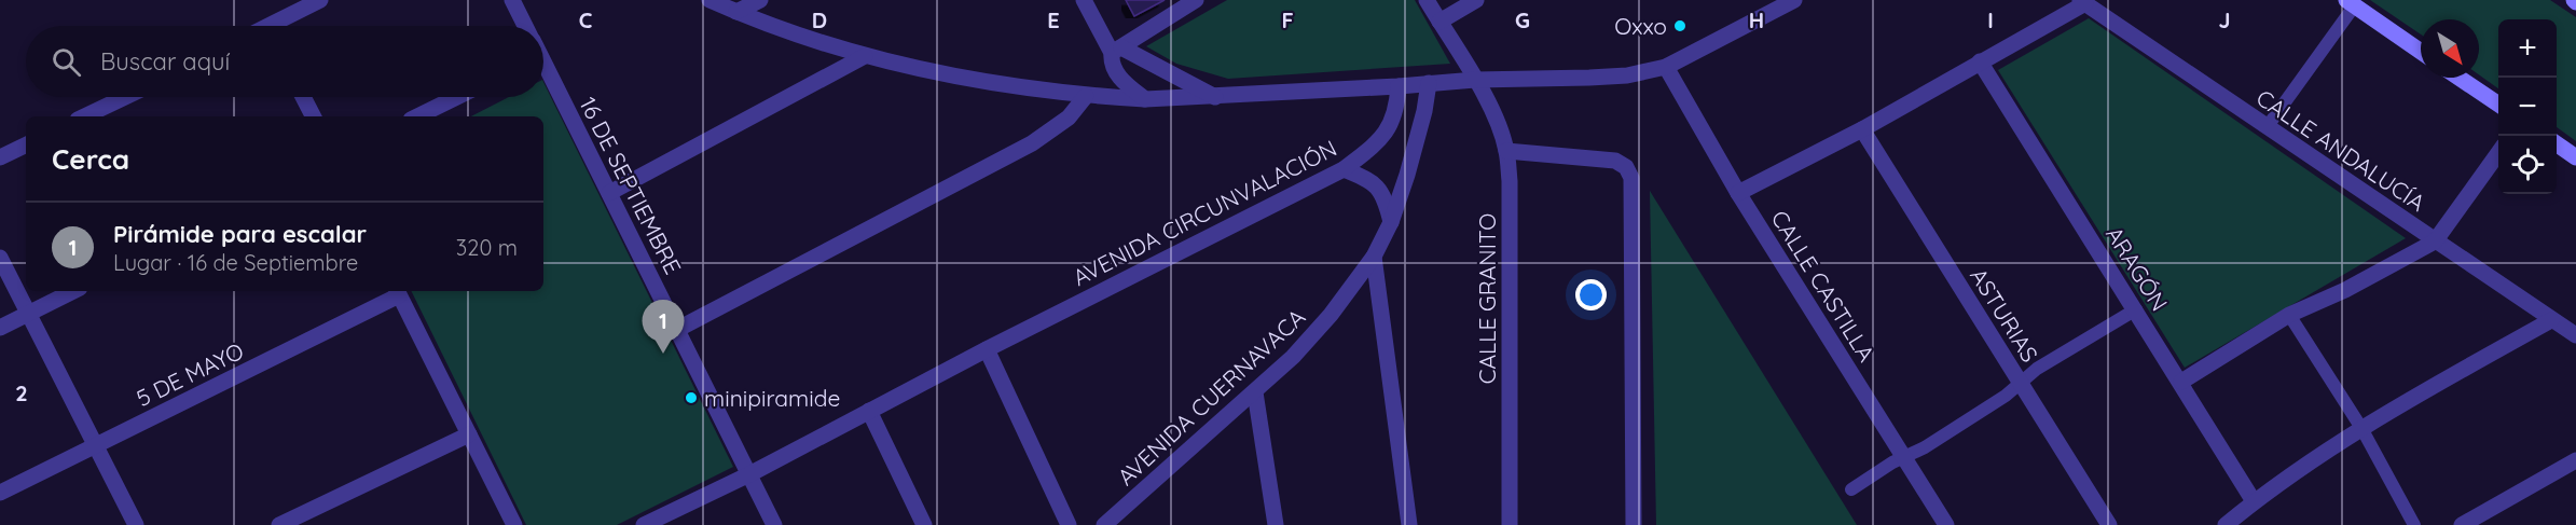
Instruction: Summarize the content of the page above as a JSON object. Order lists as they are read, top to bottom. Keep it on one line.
{"streets":{"street":["CALLE ANDALUCÍA","16 DE SEPTIEMBRE","AVENIDA CIRCUNVALACIÓN","ARAGÓN","CALLE CASTILLA","CALLE GRANITO","ASTURIAS","5 DE MAYO","AVENIDA CUERNAVACA"]},"crossings":[["16 DE SEPTIEMBRE","AVENIDA CIRCUNVALACIÓN"]],"places":["Oxxo","minipiramide"],"north":"bottom right","page":{"map_buttons":["+","−"],"search":"Buscar aquí","heading":"Cerca","list":[{"mark":"1","name":"Pirámide para escalar","note":"Lugar · 16 de Septiembre","value":"320 m"}],"pins":"1"},"grid":{"columns":["C","D","E","F","G","H","I","J"],"rows":["2"]}}
